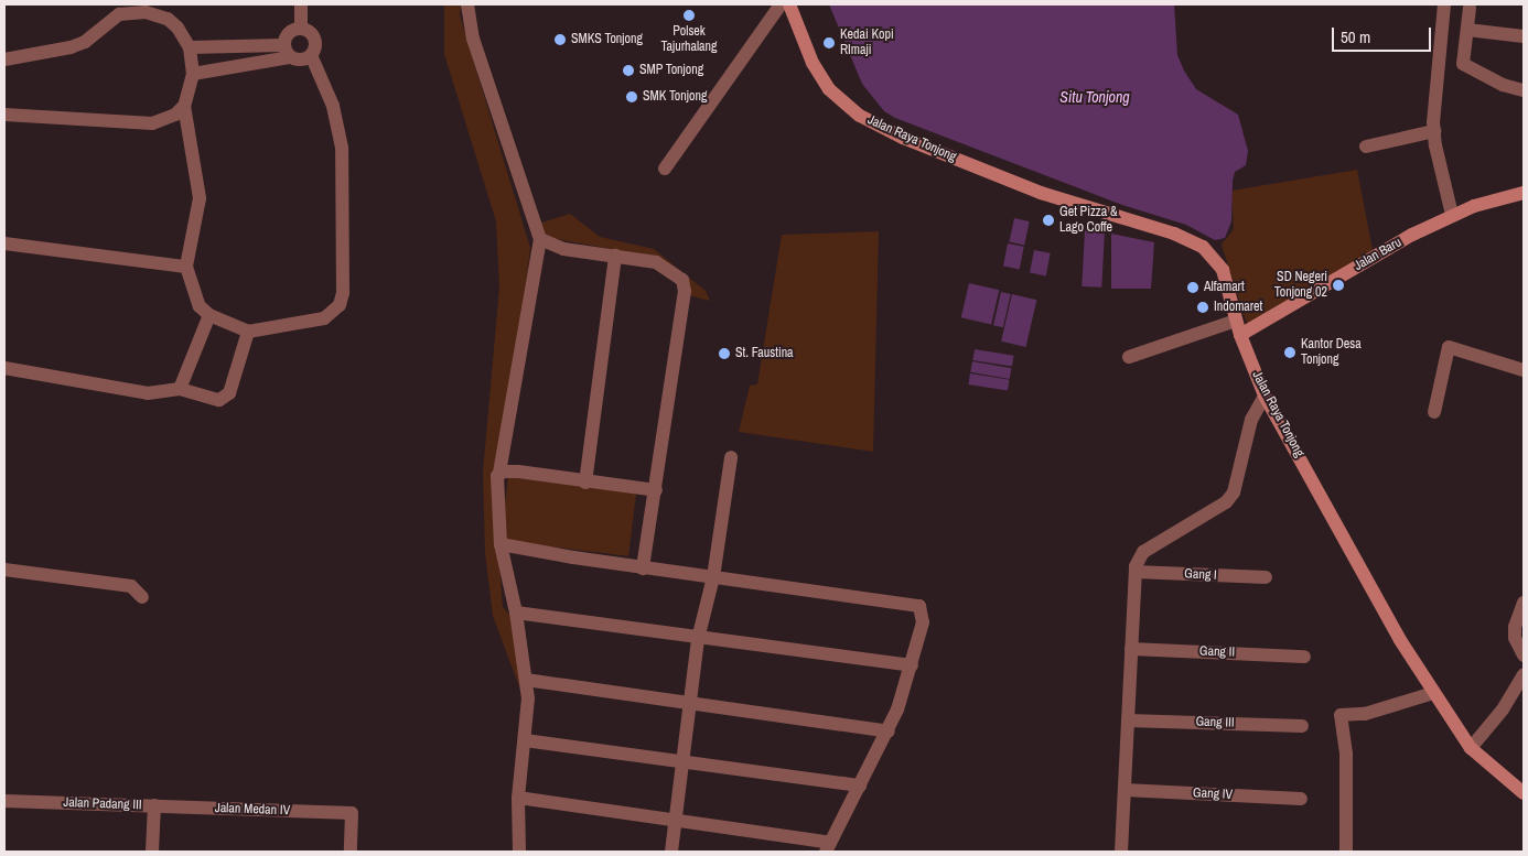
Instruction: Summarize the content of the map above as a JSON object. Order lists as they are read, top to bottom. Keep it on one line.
{"streets":{"main road":["Jalan Raya Tonjong","Jalan Baru"],"street":["Gang I","Gang II","Gang III","Gang IV","Jalan Padang III","Jalan Medan IV"]},"crossings":[["Jalan Raya Tonjong","Jalan Baru"],["Jalan Padang III","Jalan Medan IV"]],"water":["Situ Tonjong"],"places":["Polsek Tajurhalang","SMKS Tonjong","Kedai Kopi RImaji","SMP Tonjong","SMK Tonjong","Get Pizza & Lago Coffe","SD Negeri Tonjong 02","Alfamart","Indomaret","Kantor Desa Tonjong","St. Faustina"],"scale_bar":"50 m"}
